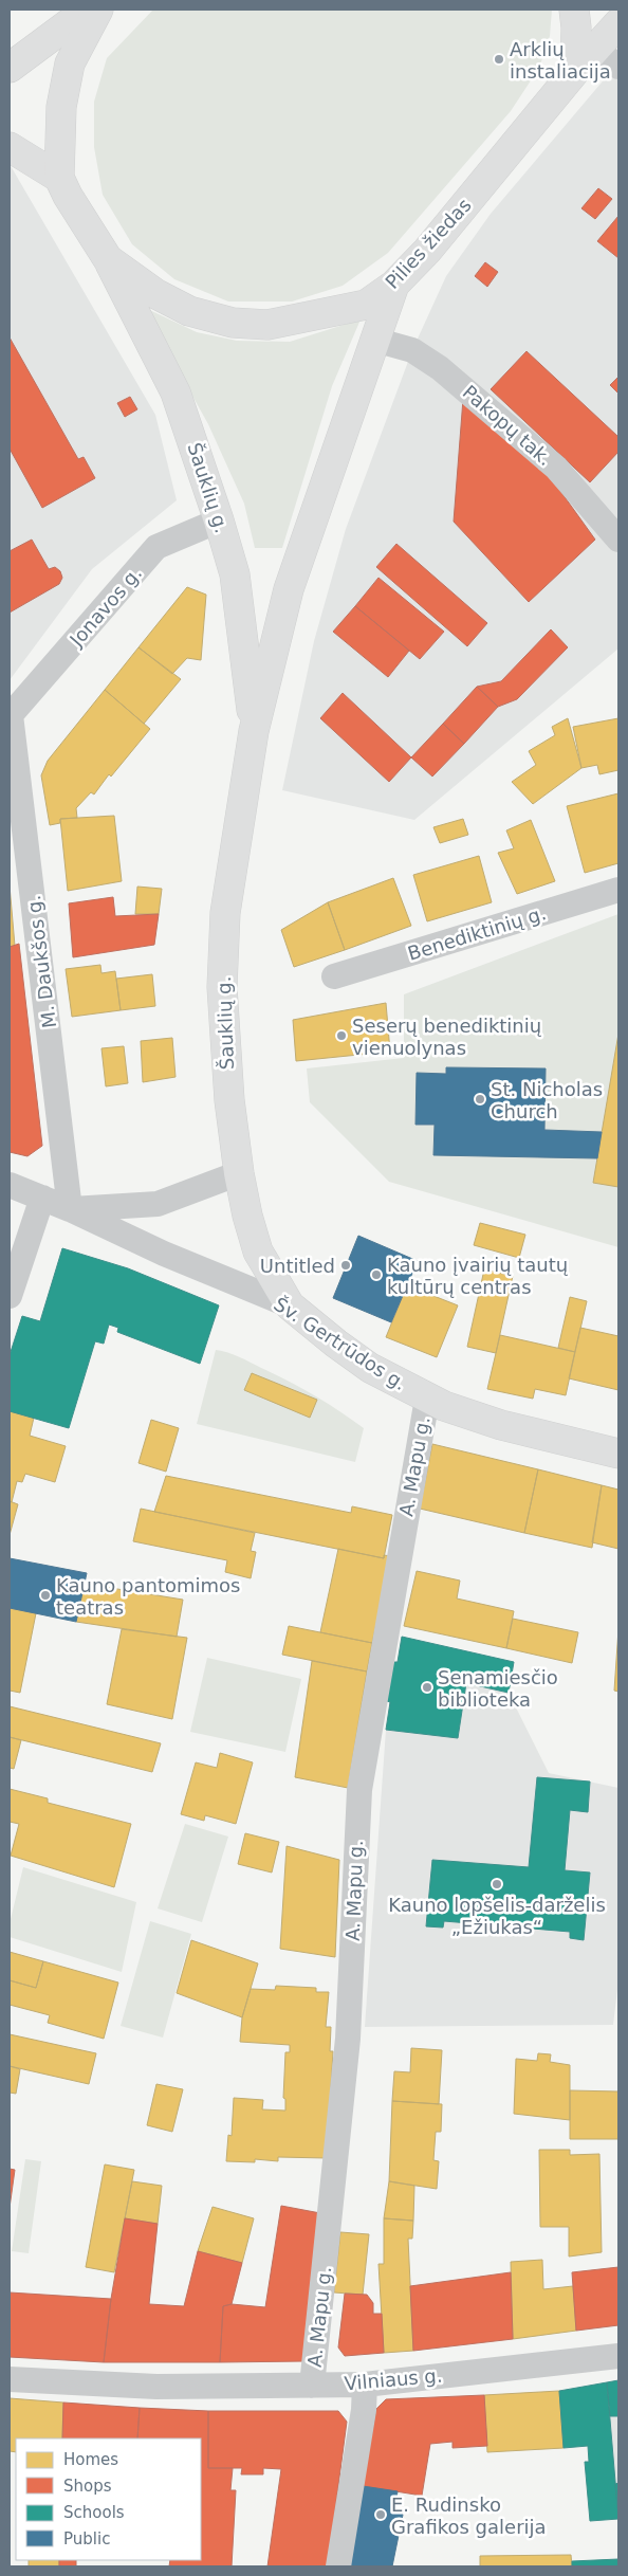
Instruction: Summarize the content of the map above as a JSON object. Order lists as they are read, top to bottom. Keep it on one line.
{"streets":{"main road":["Pilies žiedas","Šauklių g.","Šv. Gertrūdos g."],"street":["Pakopų tak.","Jonavos g.","Benediktinių g.","M. Daukšos g.","A. Mapu g.","Vilniaus g."]},"crossings":[["Pilies žiedas","Šauklių g."],["Pakopų tak.","Šauklių g."],["Šauklių g.","Jonavos g."],["Šauklių g.","Šv. Gertrūdos g."],["Jonavos g.","M. Daukšos g."],["M. Daukšos g.","Šv. Gertrūdos g."],["Šv. Gertrūdos g.","A. Mapu g."],["A. Mapu g.","Vilniaus g."]],"places":["Arklių instaliacija","Seserų benediktinių vienuolynas","St. Nicholas Church","Untitled","Kauno įvairių tautų kultūrų centras","Kauno pantomimos teatras","Senamiesčio biblioteka","Kauno lopšelis-darželis „Ežiukas“","E. Rudinsko Grafikos galerija"],"legend":["Homes","Shops","Schools","Public"]}
